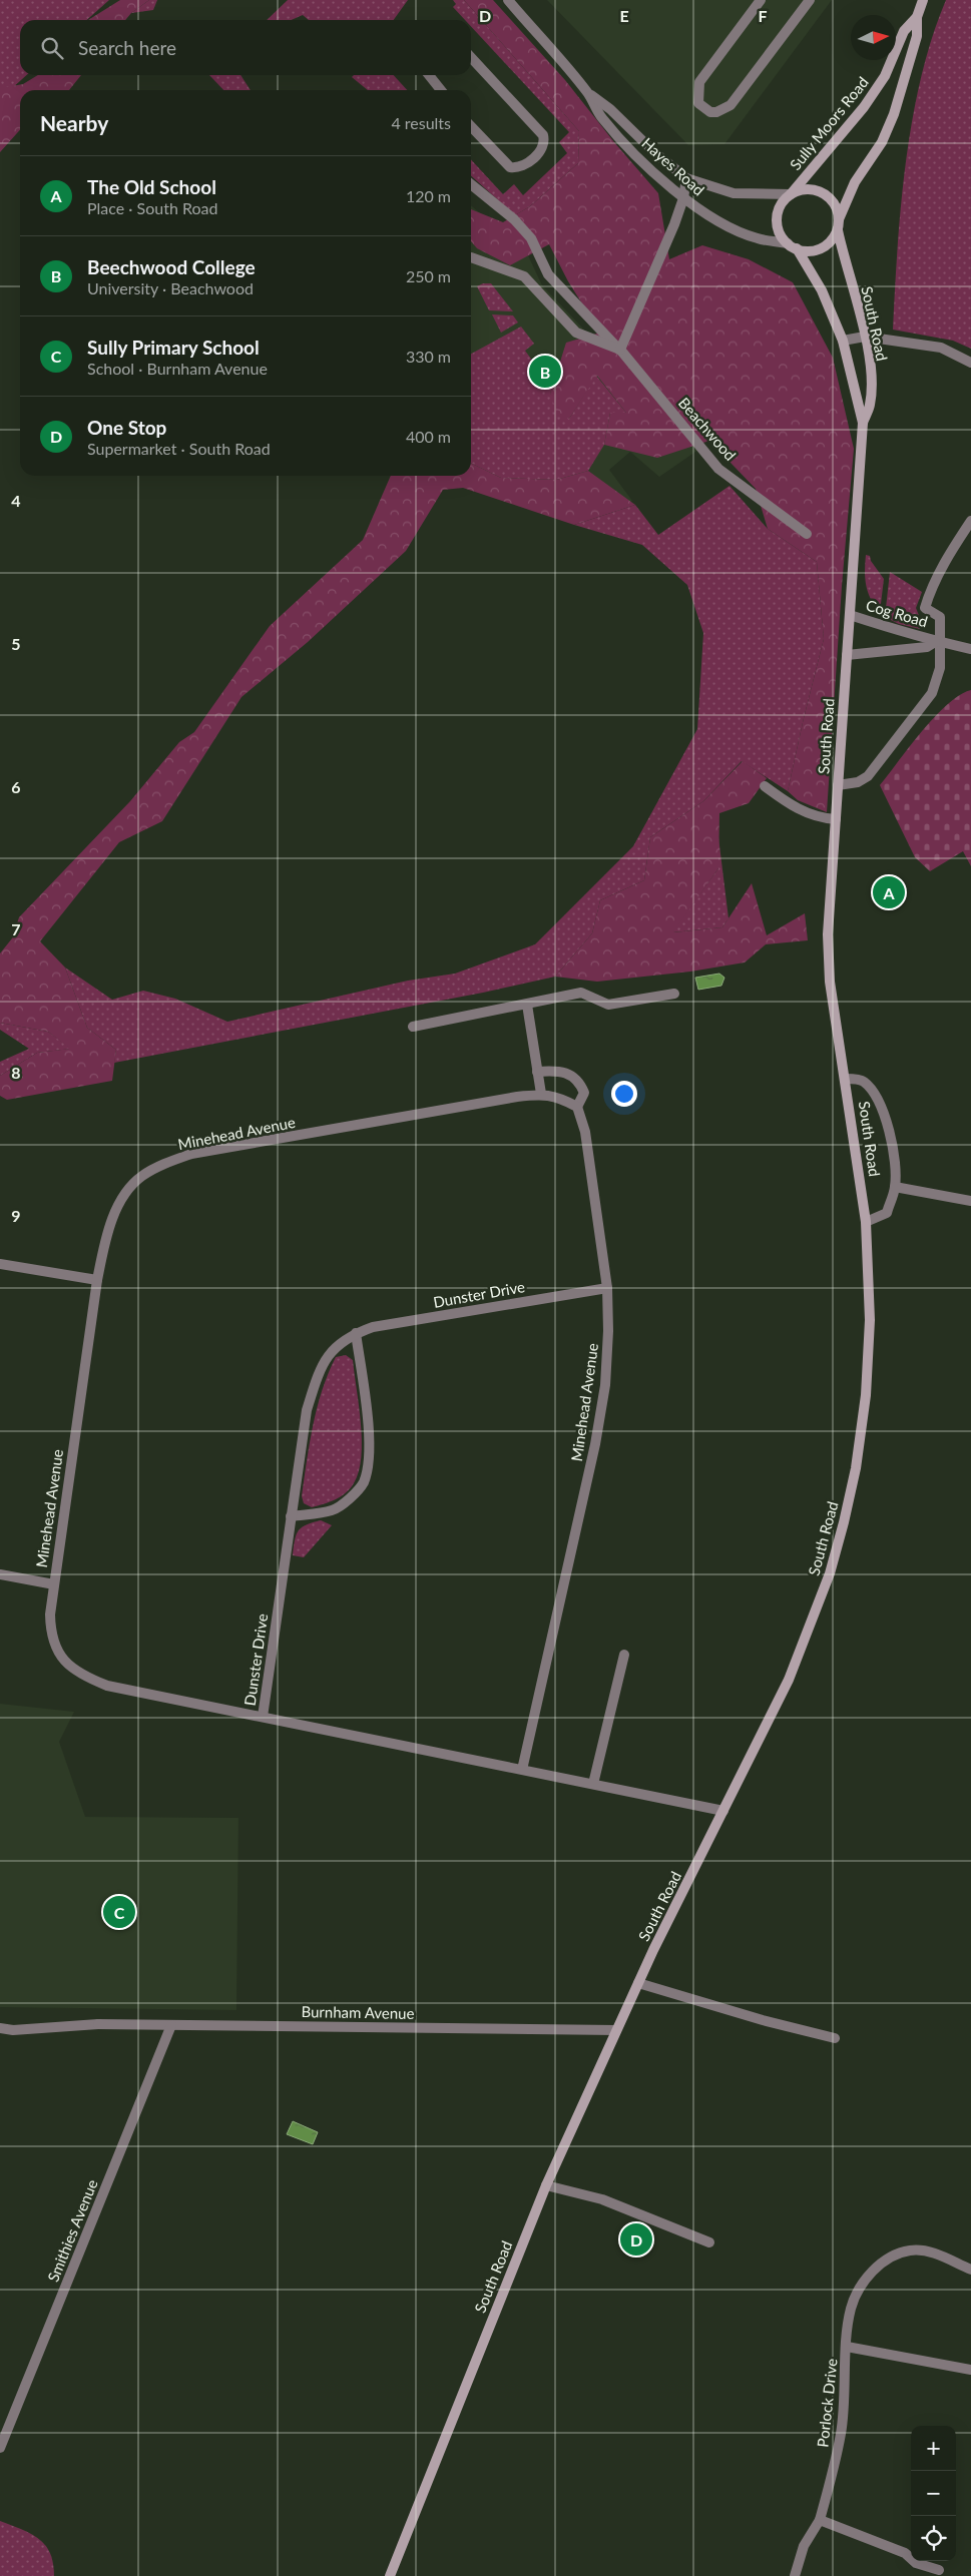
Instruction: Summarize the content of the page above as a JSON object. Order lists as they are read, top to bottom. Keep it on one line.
{"streets":{"main road":["Sully Moors Road","South Road"],"street":["Hayes Road","Beachwood","Cog Road","Minehead Avenue","Dunster Drive","Burnham Avenue","Smithies Avenue","Porlock Drive"]},"crossings":[["Sully Moors Road","Hayes Road"],["Sully Moors Road","South Road"],["Hayes Road","South Road"],["South Road","Cog Road"],["South Road","Minehead Avenue"],["South Road","Burnham Avenue"],["Minehead Avenue","Dunster Drive"],["Burnham Avenue","Smithies Avenue"]],"north":"right","page":{"search":"Search here","heading":["Nearby","4 results"],"list":[{"mark":"A","name":"The Old School","note":"Place · South Road","value":"120 m"},{"mark":"B","name":"Beechwood College","note":"University · Beachwood","value":"250 m"},{"mark":"C","name":"Sully Primary School","note":"School · Burnham Avenue","value":"330 m"},{"mark":"D","name":"One Stop","note":"Supermarket · South Road","value":"400 m"}],"pins":["B","A","C","D"],"map_buttons":["+","−"]},"grid":{"columns":["D","E","F"],"rows":["4","5","6","7","8","9"]}}
